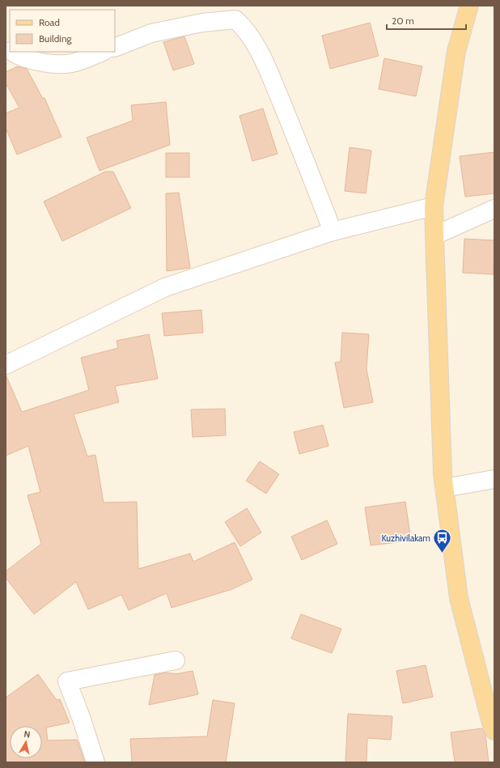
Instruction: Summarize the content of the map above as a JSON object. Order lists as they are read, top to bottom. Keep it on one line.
{"places":{"bus stop":["Kuzhivilakam"]},"legend":["Road","Building"],"scale_bar":"20 m","north":"top"}
